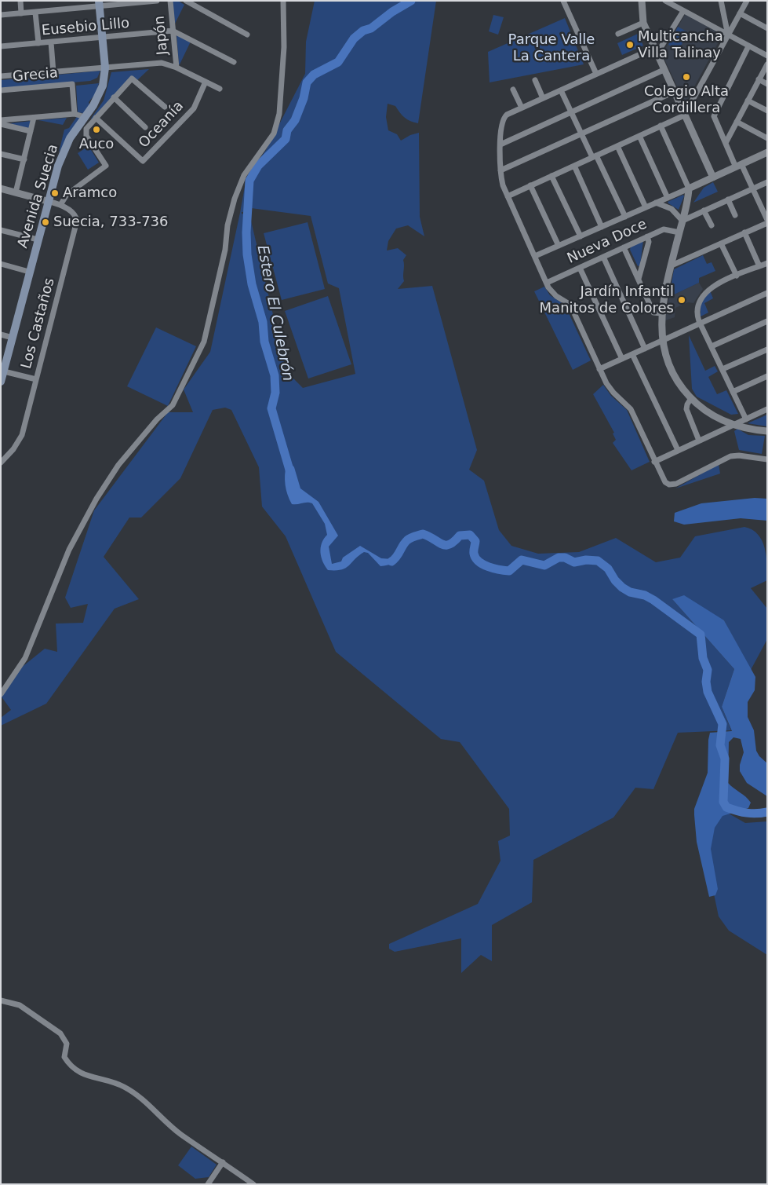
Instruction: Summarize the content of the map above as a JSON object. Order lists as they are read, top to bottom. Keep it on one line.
{"streets":{"main road":["Avenida Suecia"],"street":["Eusebio Lillo","Japón","Grecia","Oceanía","Nueva Doce","Los Castaños"]},"crossings":[["Eusebio Lillo","Japón"],["Eusebio Lillo","Avenida Suecia"],["Avenida Suecia","Los Castaños"]],"water":["Estero El Culebrón"],"parks":["Parque Valle La Cantera"],"places":["Multicancha Villa Talinay","Colegio Alta Cordillera","Auco","Aramco","Suecia, 733-736","Jardín Infantil Manitos de Colores"]}
